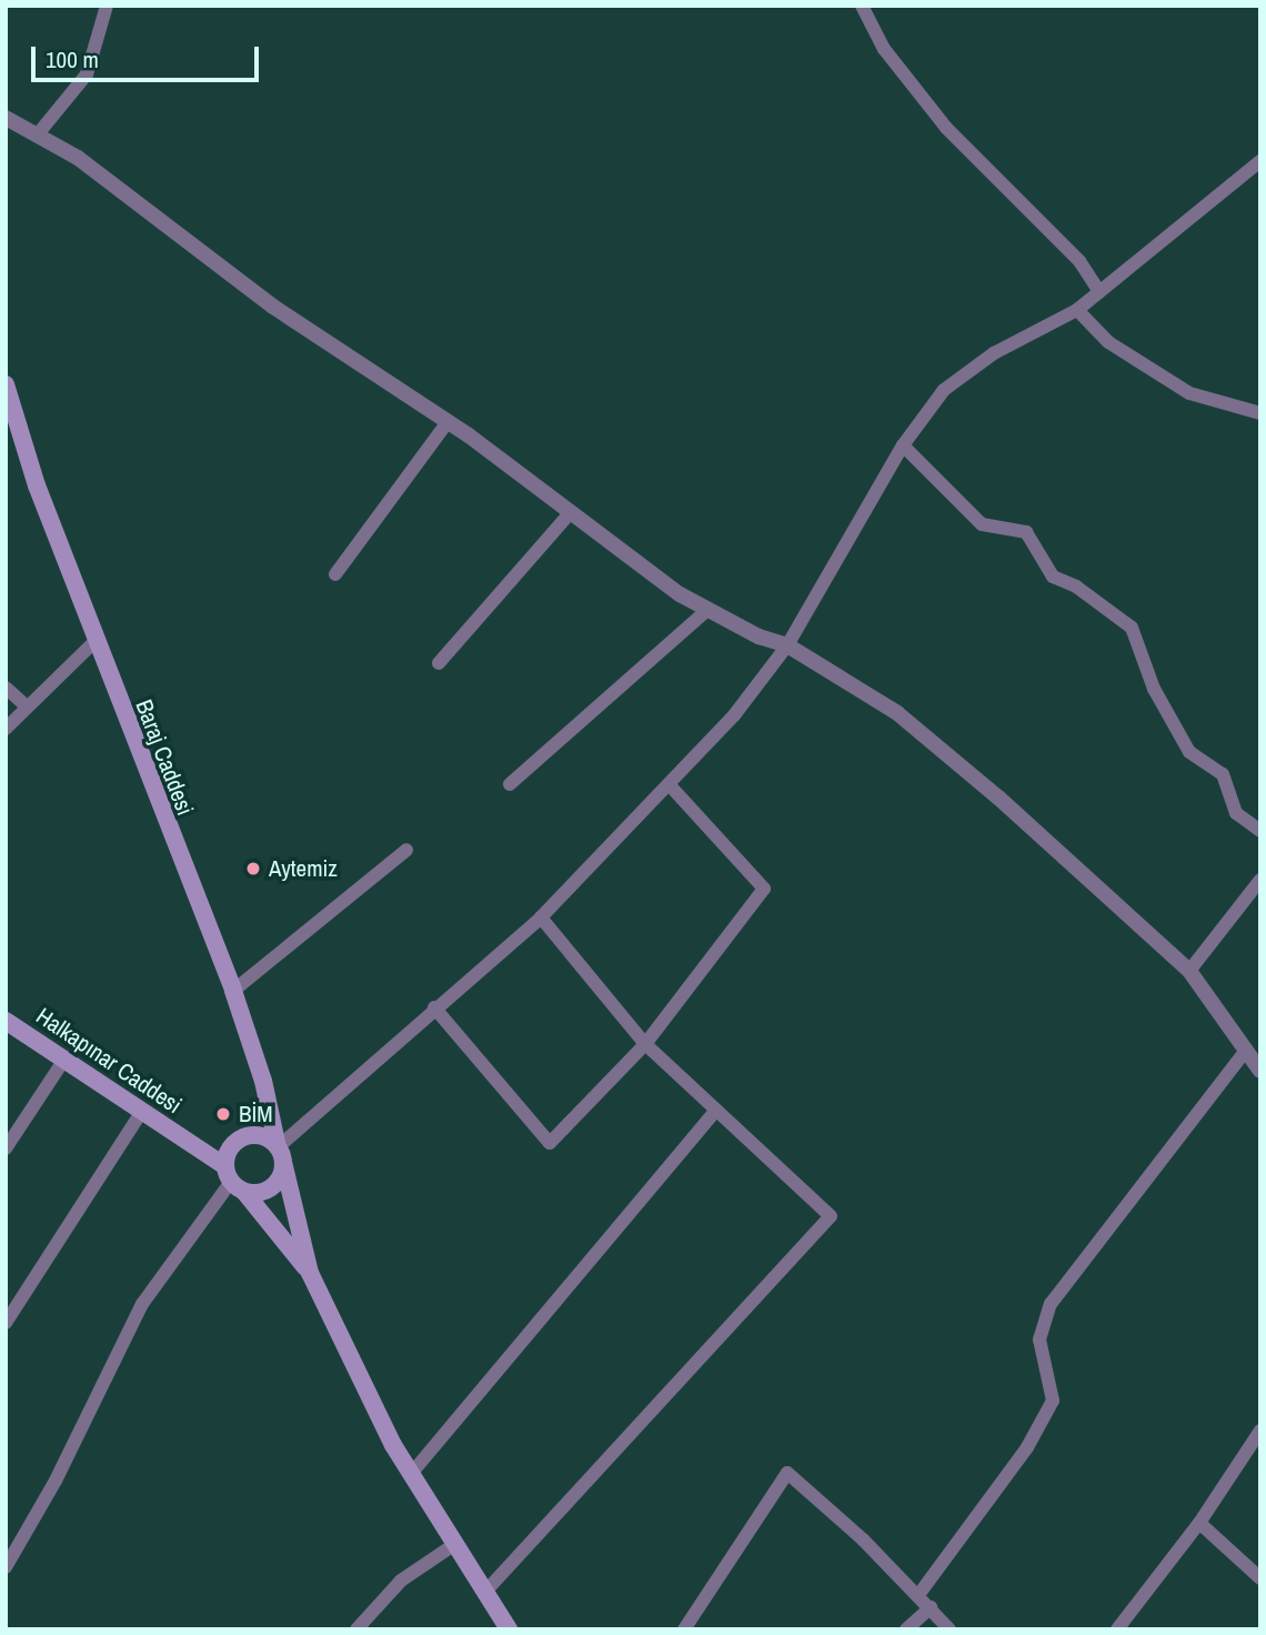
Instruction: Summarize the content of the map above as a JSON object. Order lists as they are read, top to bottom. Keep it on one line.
{"streets":{"main road":["Baraj Caddesi","Halkapınar Caddesi"]},"crossings":[["Baraj Caddesi","Halkapınar Caddesi"]],"places":["Aytemiz","BİM"],"scale_bar":"100 m"}
